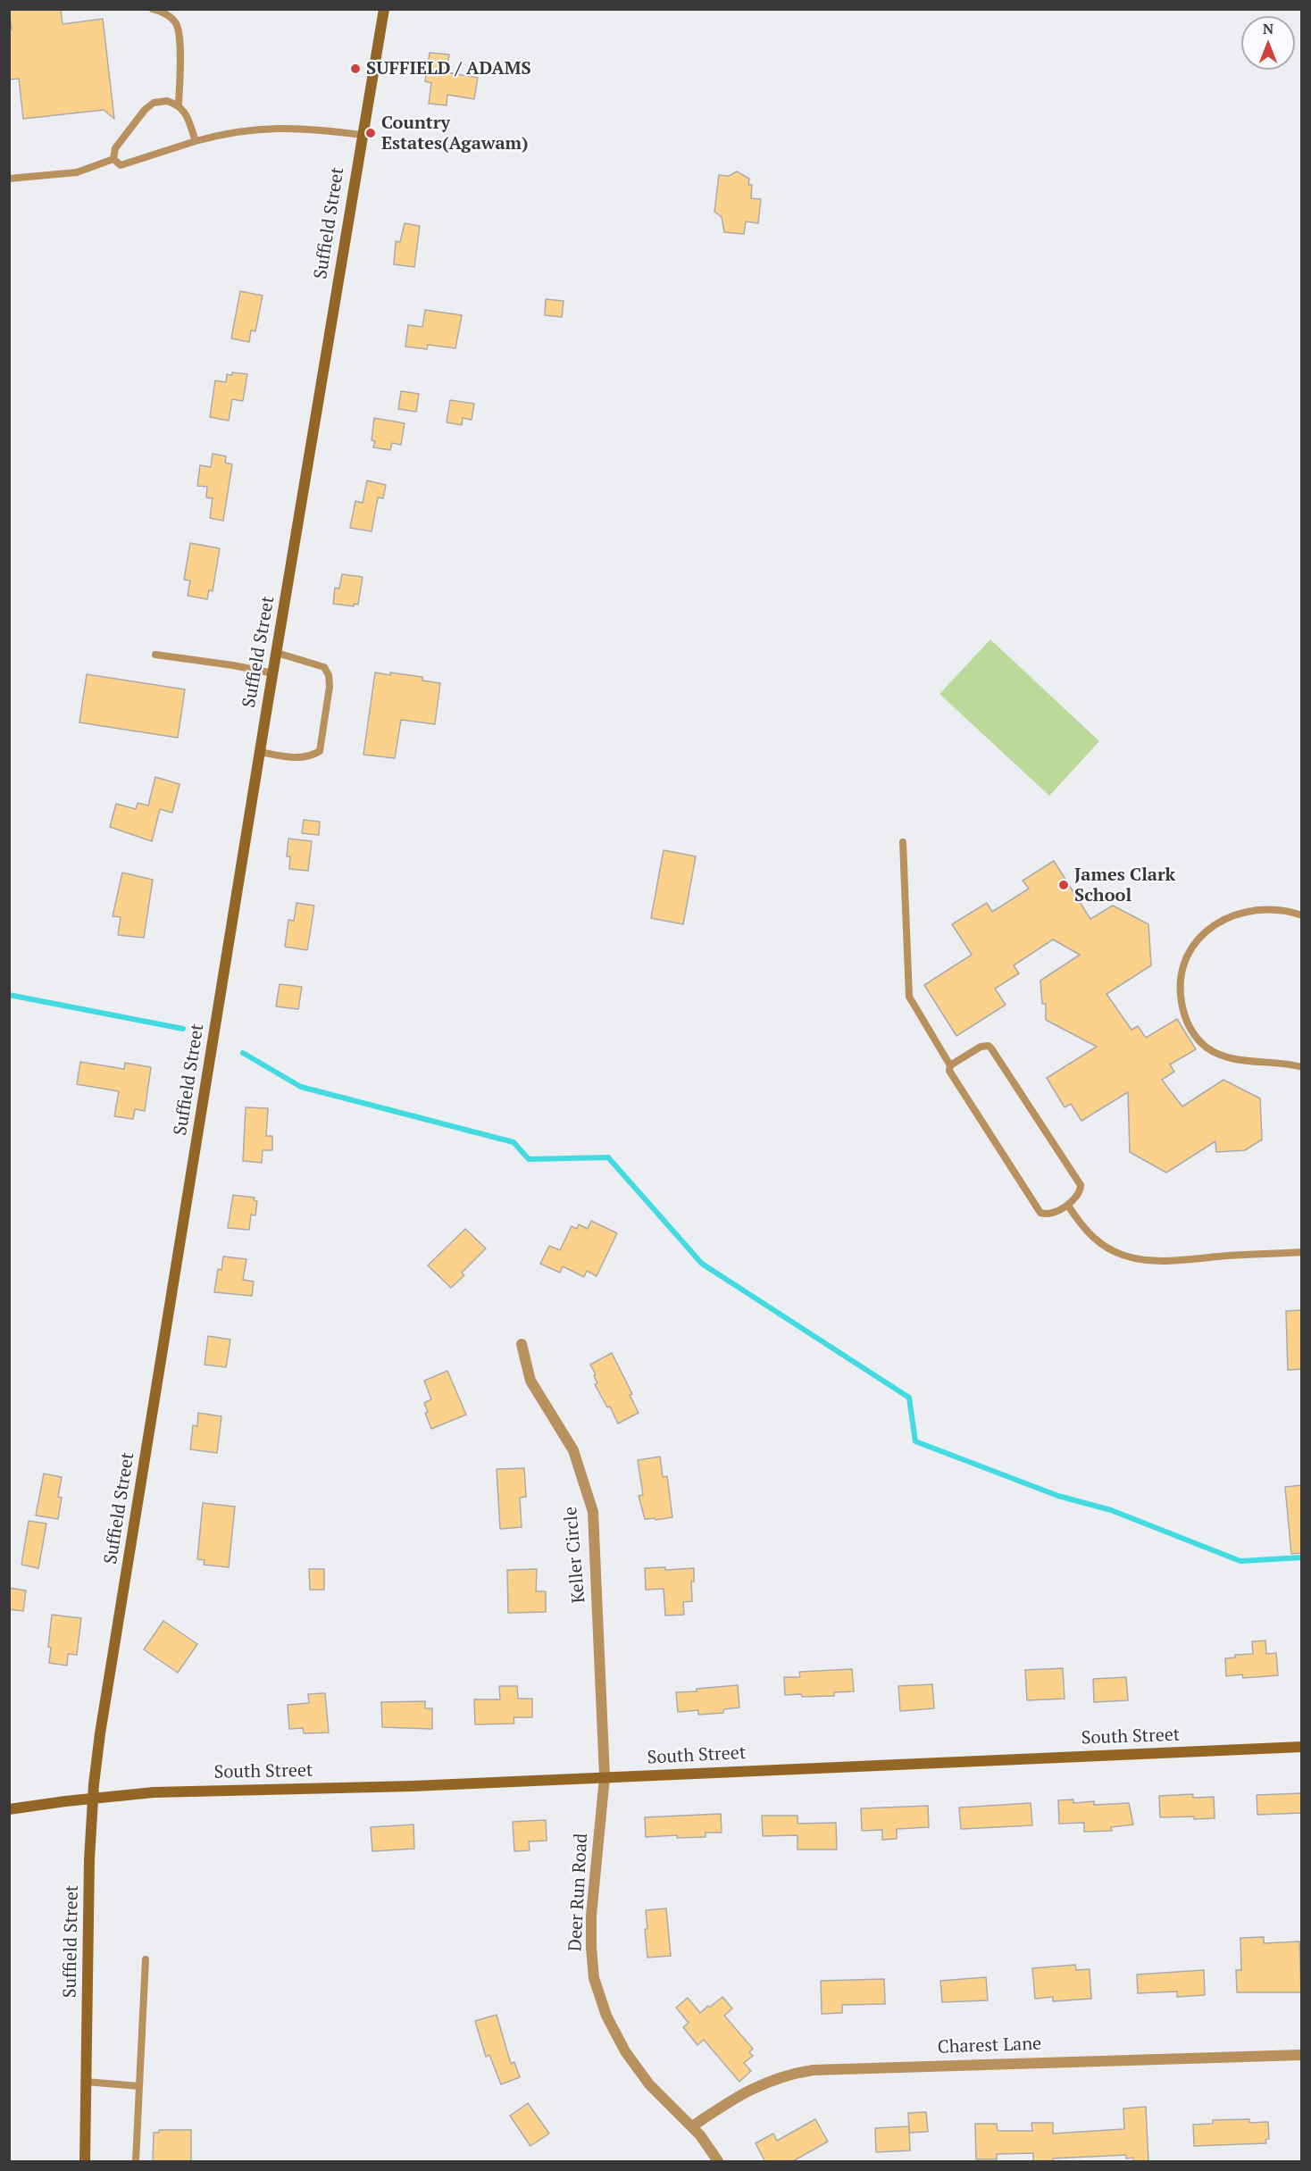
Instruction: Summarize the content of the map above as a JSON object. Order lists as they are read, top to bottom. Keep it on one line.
{"streets":{"main road":["Suffield Street","South Street"],"street":["Keller Circle","Deer Run Road","Charest Lane"]},"crossings":[["Suffield Street","South Street"],["Keller Circle","South Street"],["Keller Circle","Deer Run Road"],["South Street","Deer Run Road"],["Deer Run Road","Charest Lane"]],"places":["SUFFIELD / ADAMS","Country Estates(Agawam)","James Clark School"],"north":"top"}
